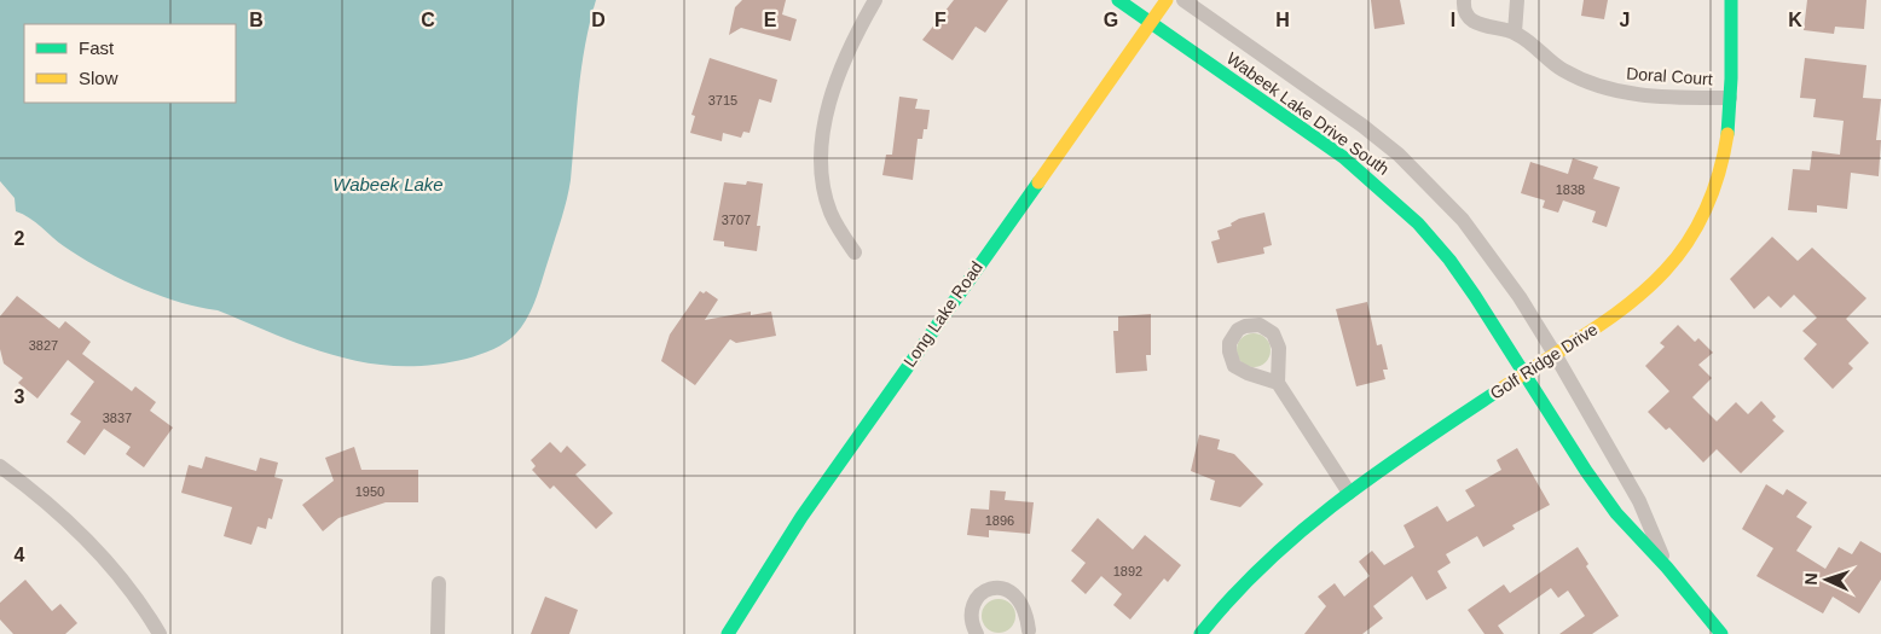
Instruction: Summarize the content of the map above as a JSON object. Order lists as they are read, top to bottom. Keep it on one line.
{"streets":{"street":["Doral Court","Wabeek Lake Drive South","Long Lake Road","Golf Ridge Drive"]},"crossings":[["Doral Court","Golf Ridge Drive"],["Wabeek Lake Drive South","Long Lake Road"],["Wabeek Lake Drive South","Golf Ridge Drive"]],"water":["Wabeek Lake"],"house_numbers":["3715","1838","3707","3827","3837","1950","1896","1892"],"legend":["Fast","Slow"],"north":"left","grid":{"columns":["B","C","D","E","F","G","H","I","J","K"],"rows":["2","3","4"]}}
